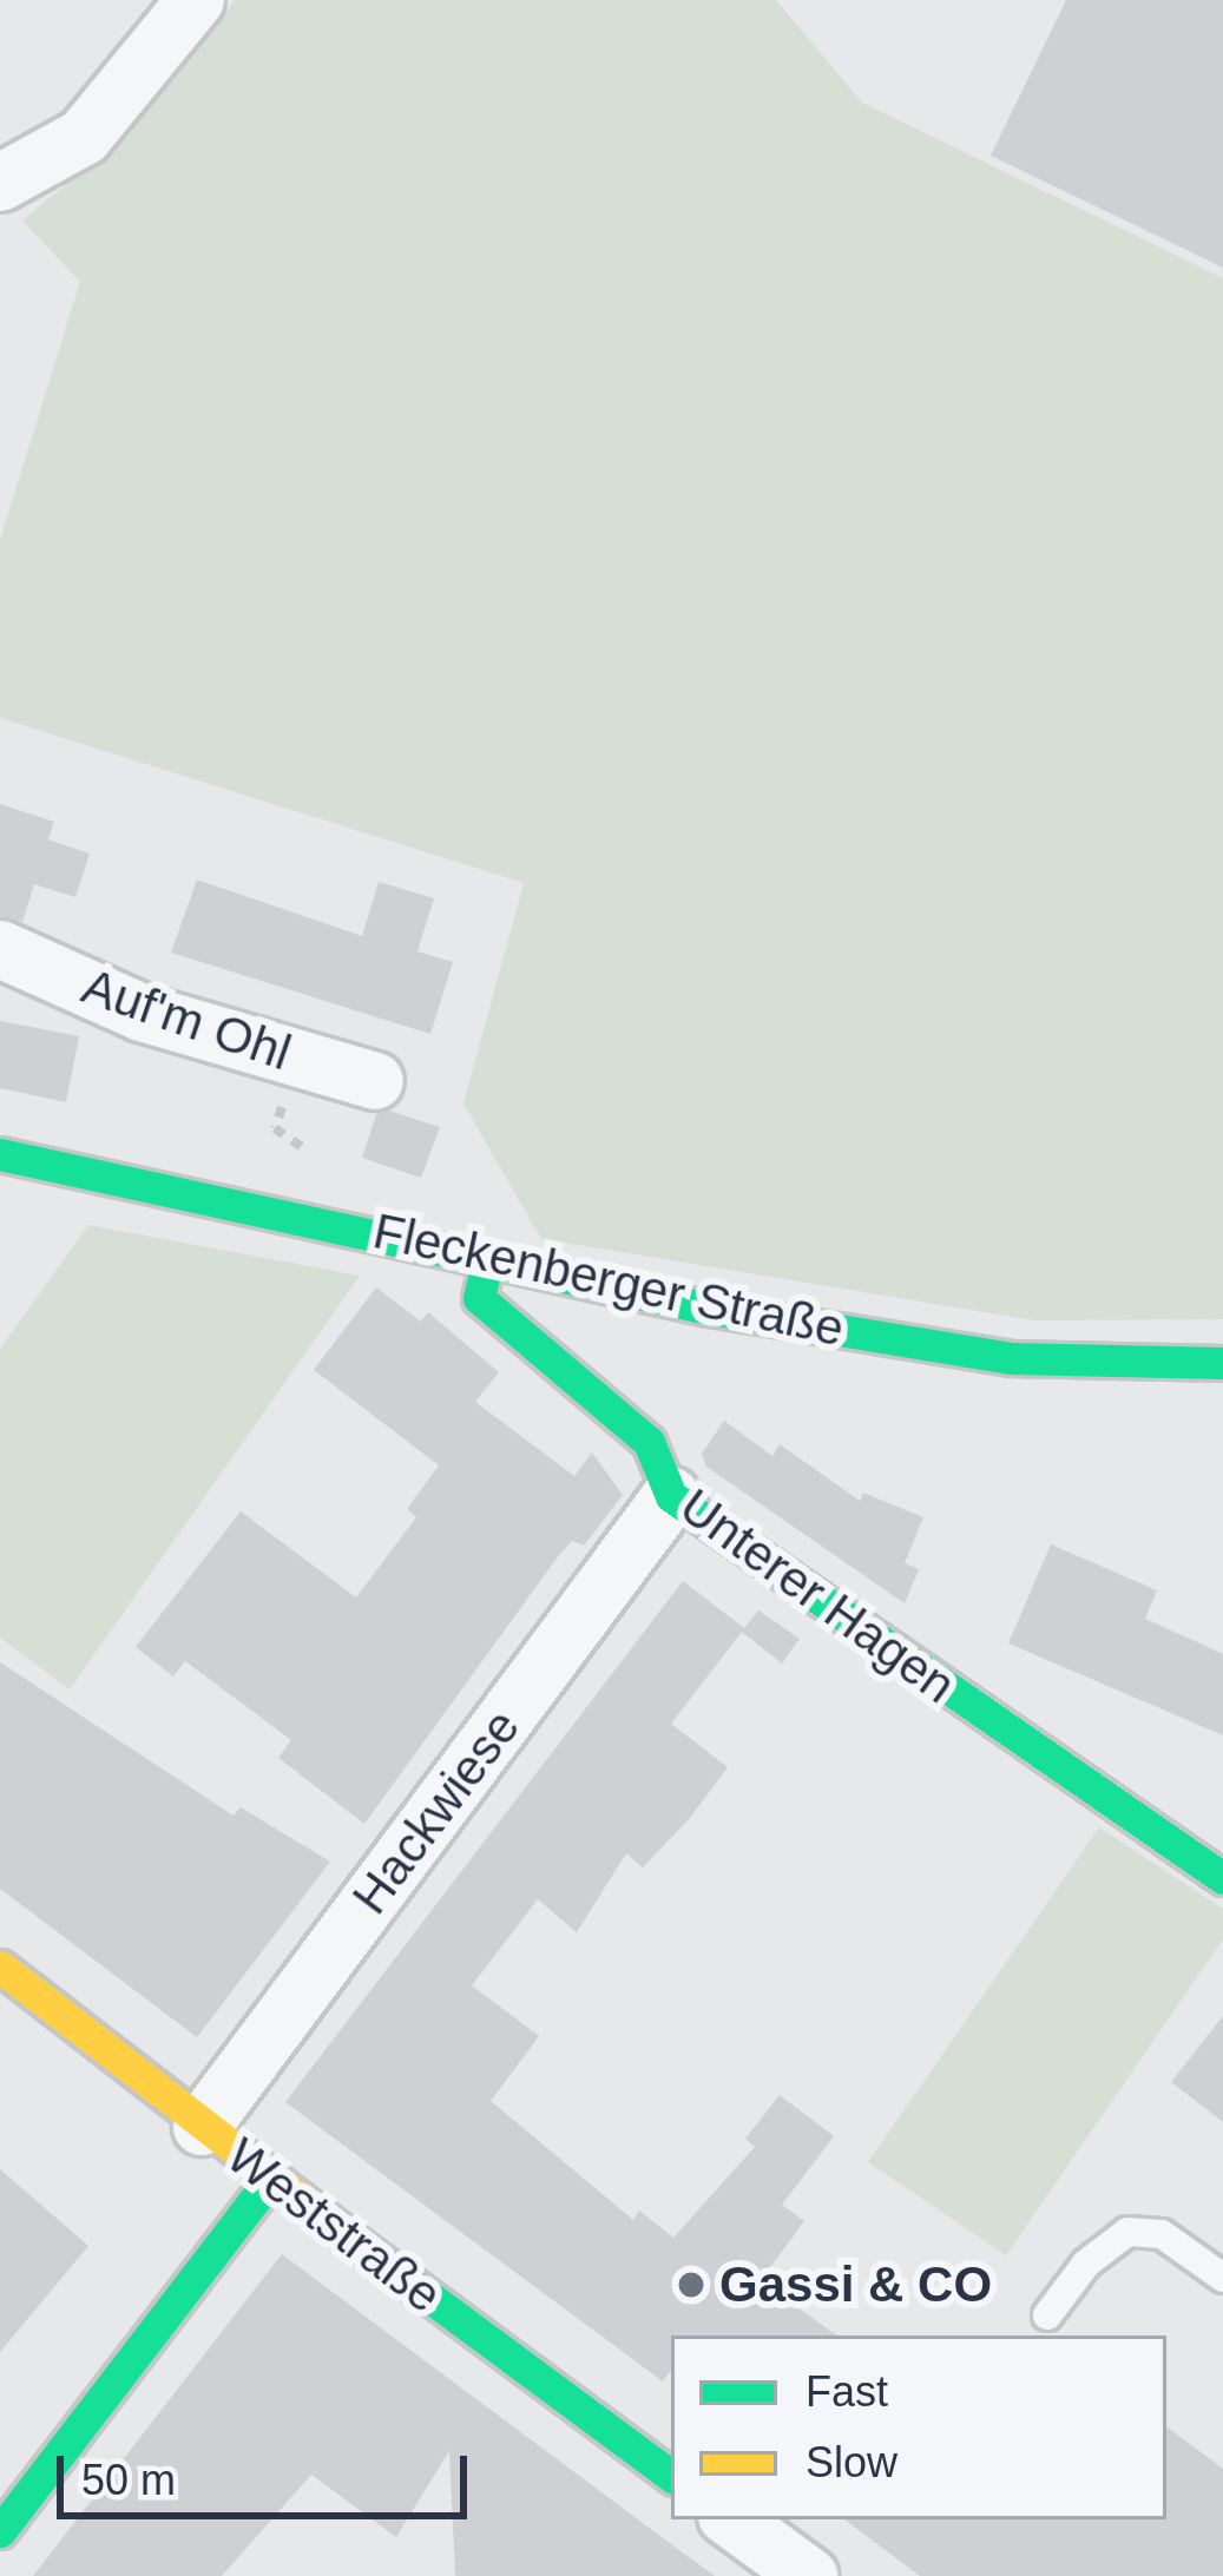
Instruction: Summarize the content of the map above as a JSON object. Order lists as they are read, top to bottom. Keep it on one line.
{"streets":{"street":["Auf'm Ohl","Fleckenberger Straße","Unterer Hagen","Hackwiese","Weststraße"]},"crossings":[["Fleckenberger Straße","Unterer Hagen"],["Unterer Hagen","Hackwiese"],["Hackwiese","Weststraße"]],"places":["Gassi & CO"],"legend":["Fast","Slow"],"scale_bar":"50 m"}
